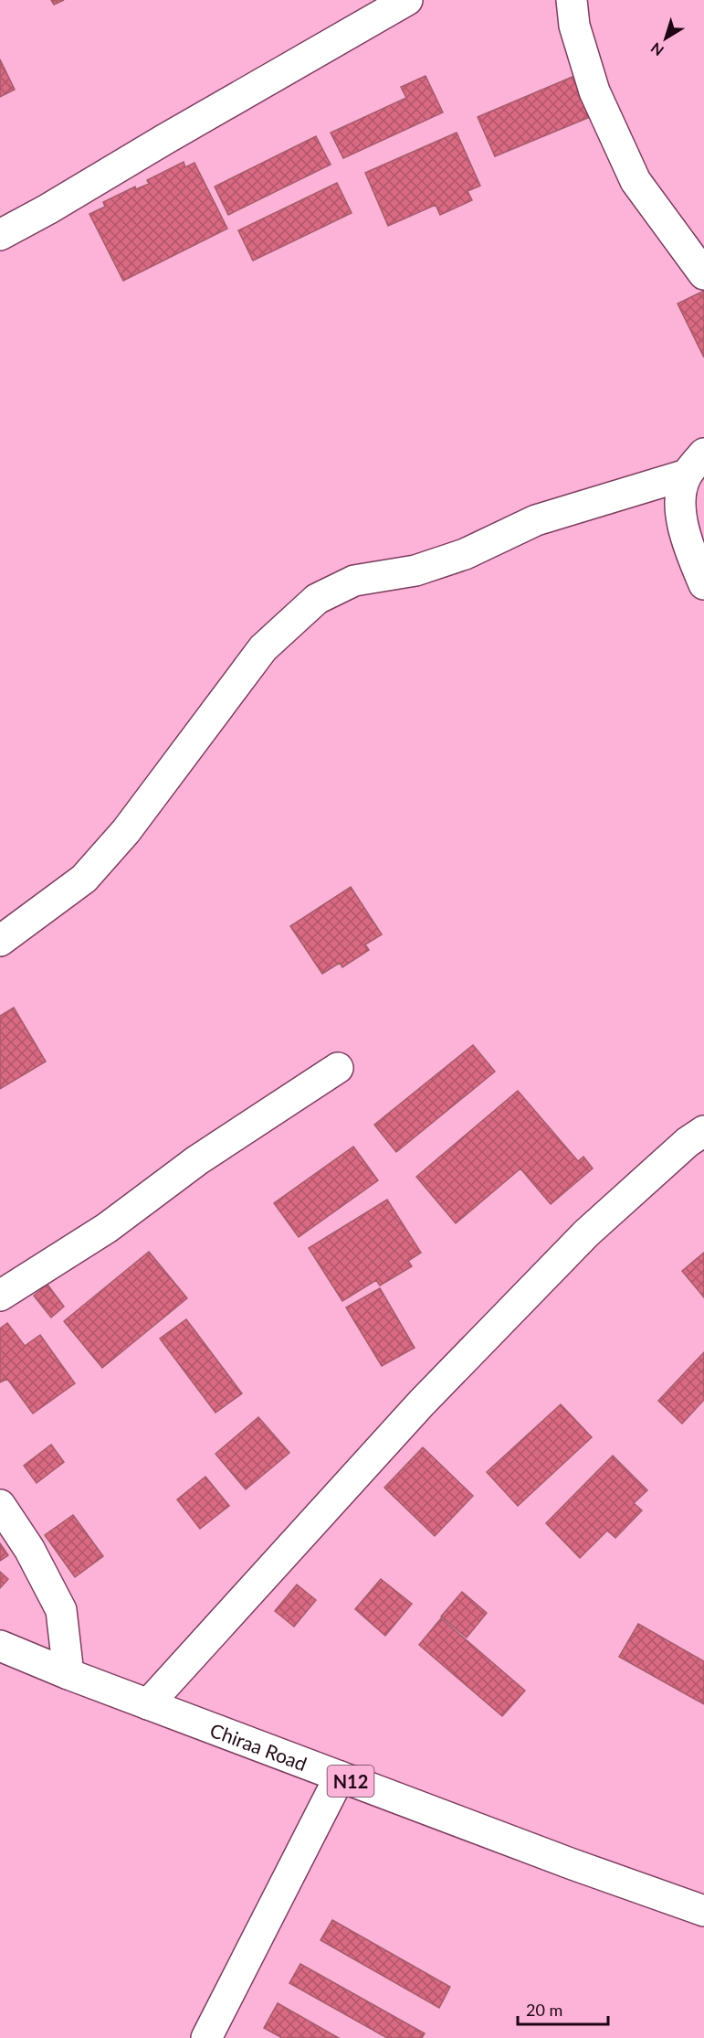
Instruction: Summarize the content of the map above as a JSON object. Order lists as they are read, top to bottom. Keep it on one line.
{"streets":{"main road":["Chiraa Road","N12"]},"scale_bar":"20 m","north":"bottom left"}
